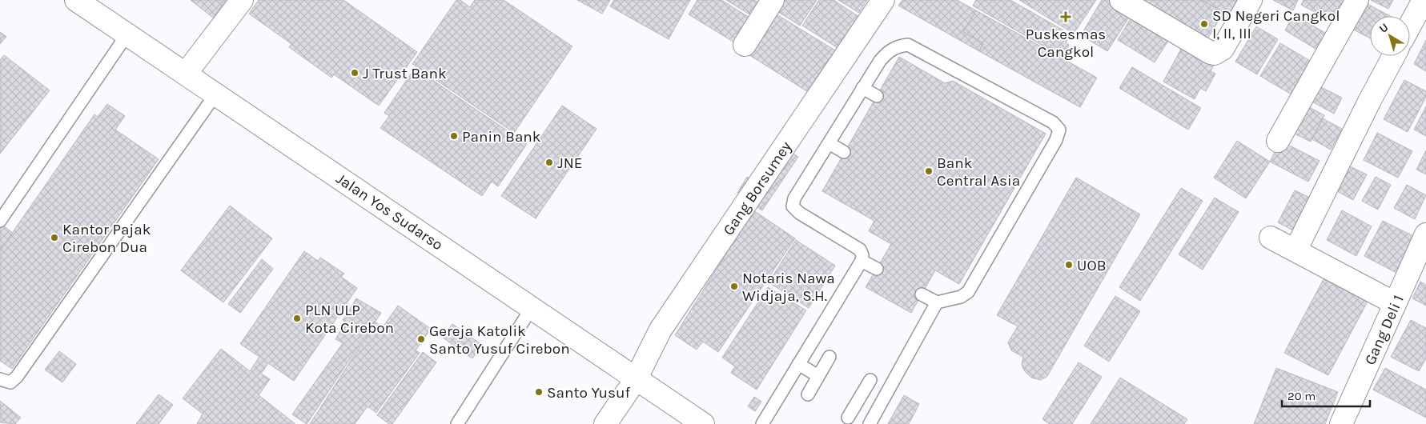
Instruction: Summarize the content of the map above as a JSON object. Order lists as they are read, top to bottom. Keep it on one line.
{"streets":{"main road":["Gang Borsumey","Jalan Yos Sudarso","Gang Deli 1"]},"crossings":[["Gang Borsumey","Jalan Yos Sudarso"]],"places":{"health":["Puskesmas Cangkol"],"other":["SD Negeri Cangkol I, II, III","J Trust Bank","Panin Bank","JNE","Bank Central Asia","Kantor Pajak Cirebon Dua","UOB","Notaris Nawa Widjaja, S.H.","PLN ULP Kota Cirebon","Gereja Katolik Santo Yusuf Cirebon","Santo Yusuf"]},"scale_bar":"20 m","north":"top left"}
